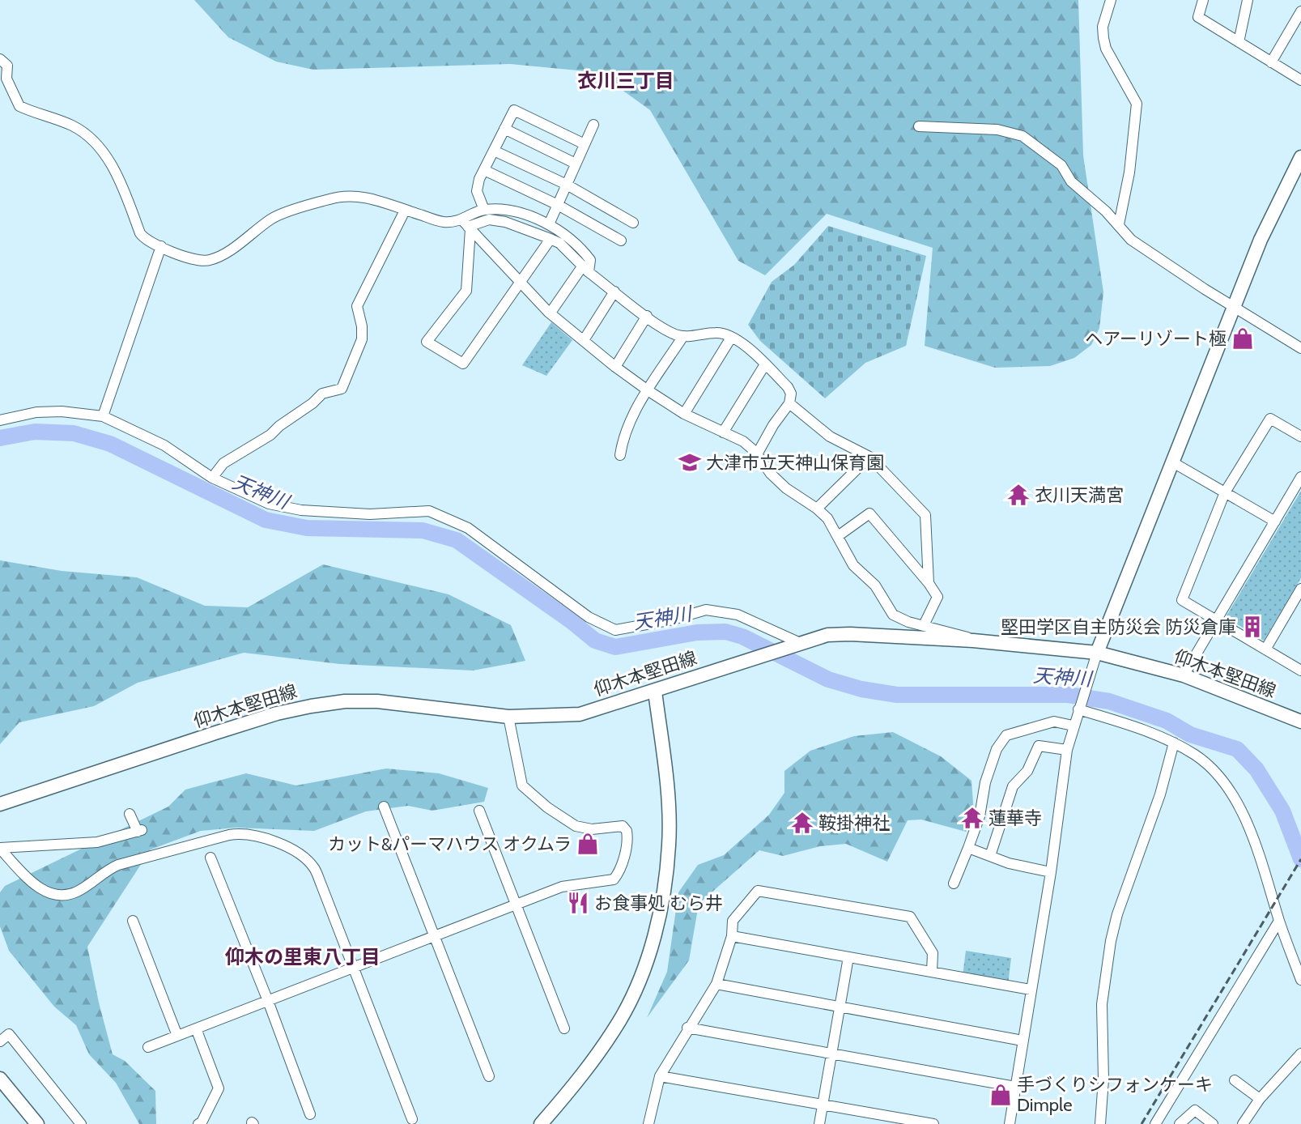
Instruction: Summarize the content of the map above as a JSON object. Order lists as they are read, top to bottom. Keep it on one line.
{"streets":{"main road":["仰木本堅田線"]},"districts":["衣川三丁目","仰木の里東八丁目"],"water":["天神川"],"places":{"shop":["ヘアーリゾート極","カット&パーマハウス オクムラ","手づくりシフォンケーキ Dimple"],"school or university":["大津市立天神山保育園"],"temple":["衣川天満宮","蓮華寺","鞍掛神社"],"building":["堅田学区自主防災会 防災倉庫"],"restaurant":["お食事処 むら井"]}}
